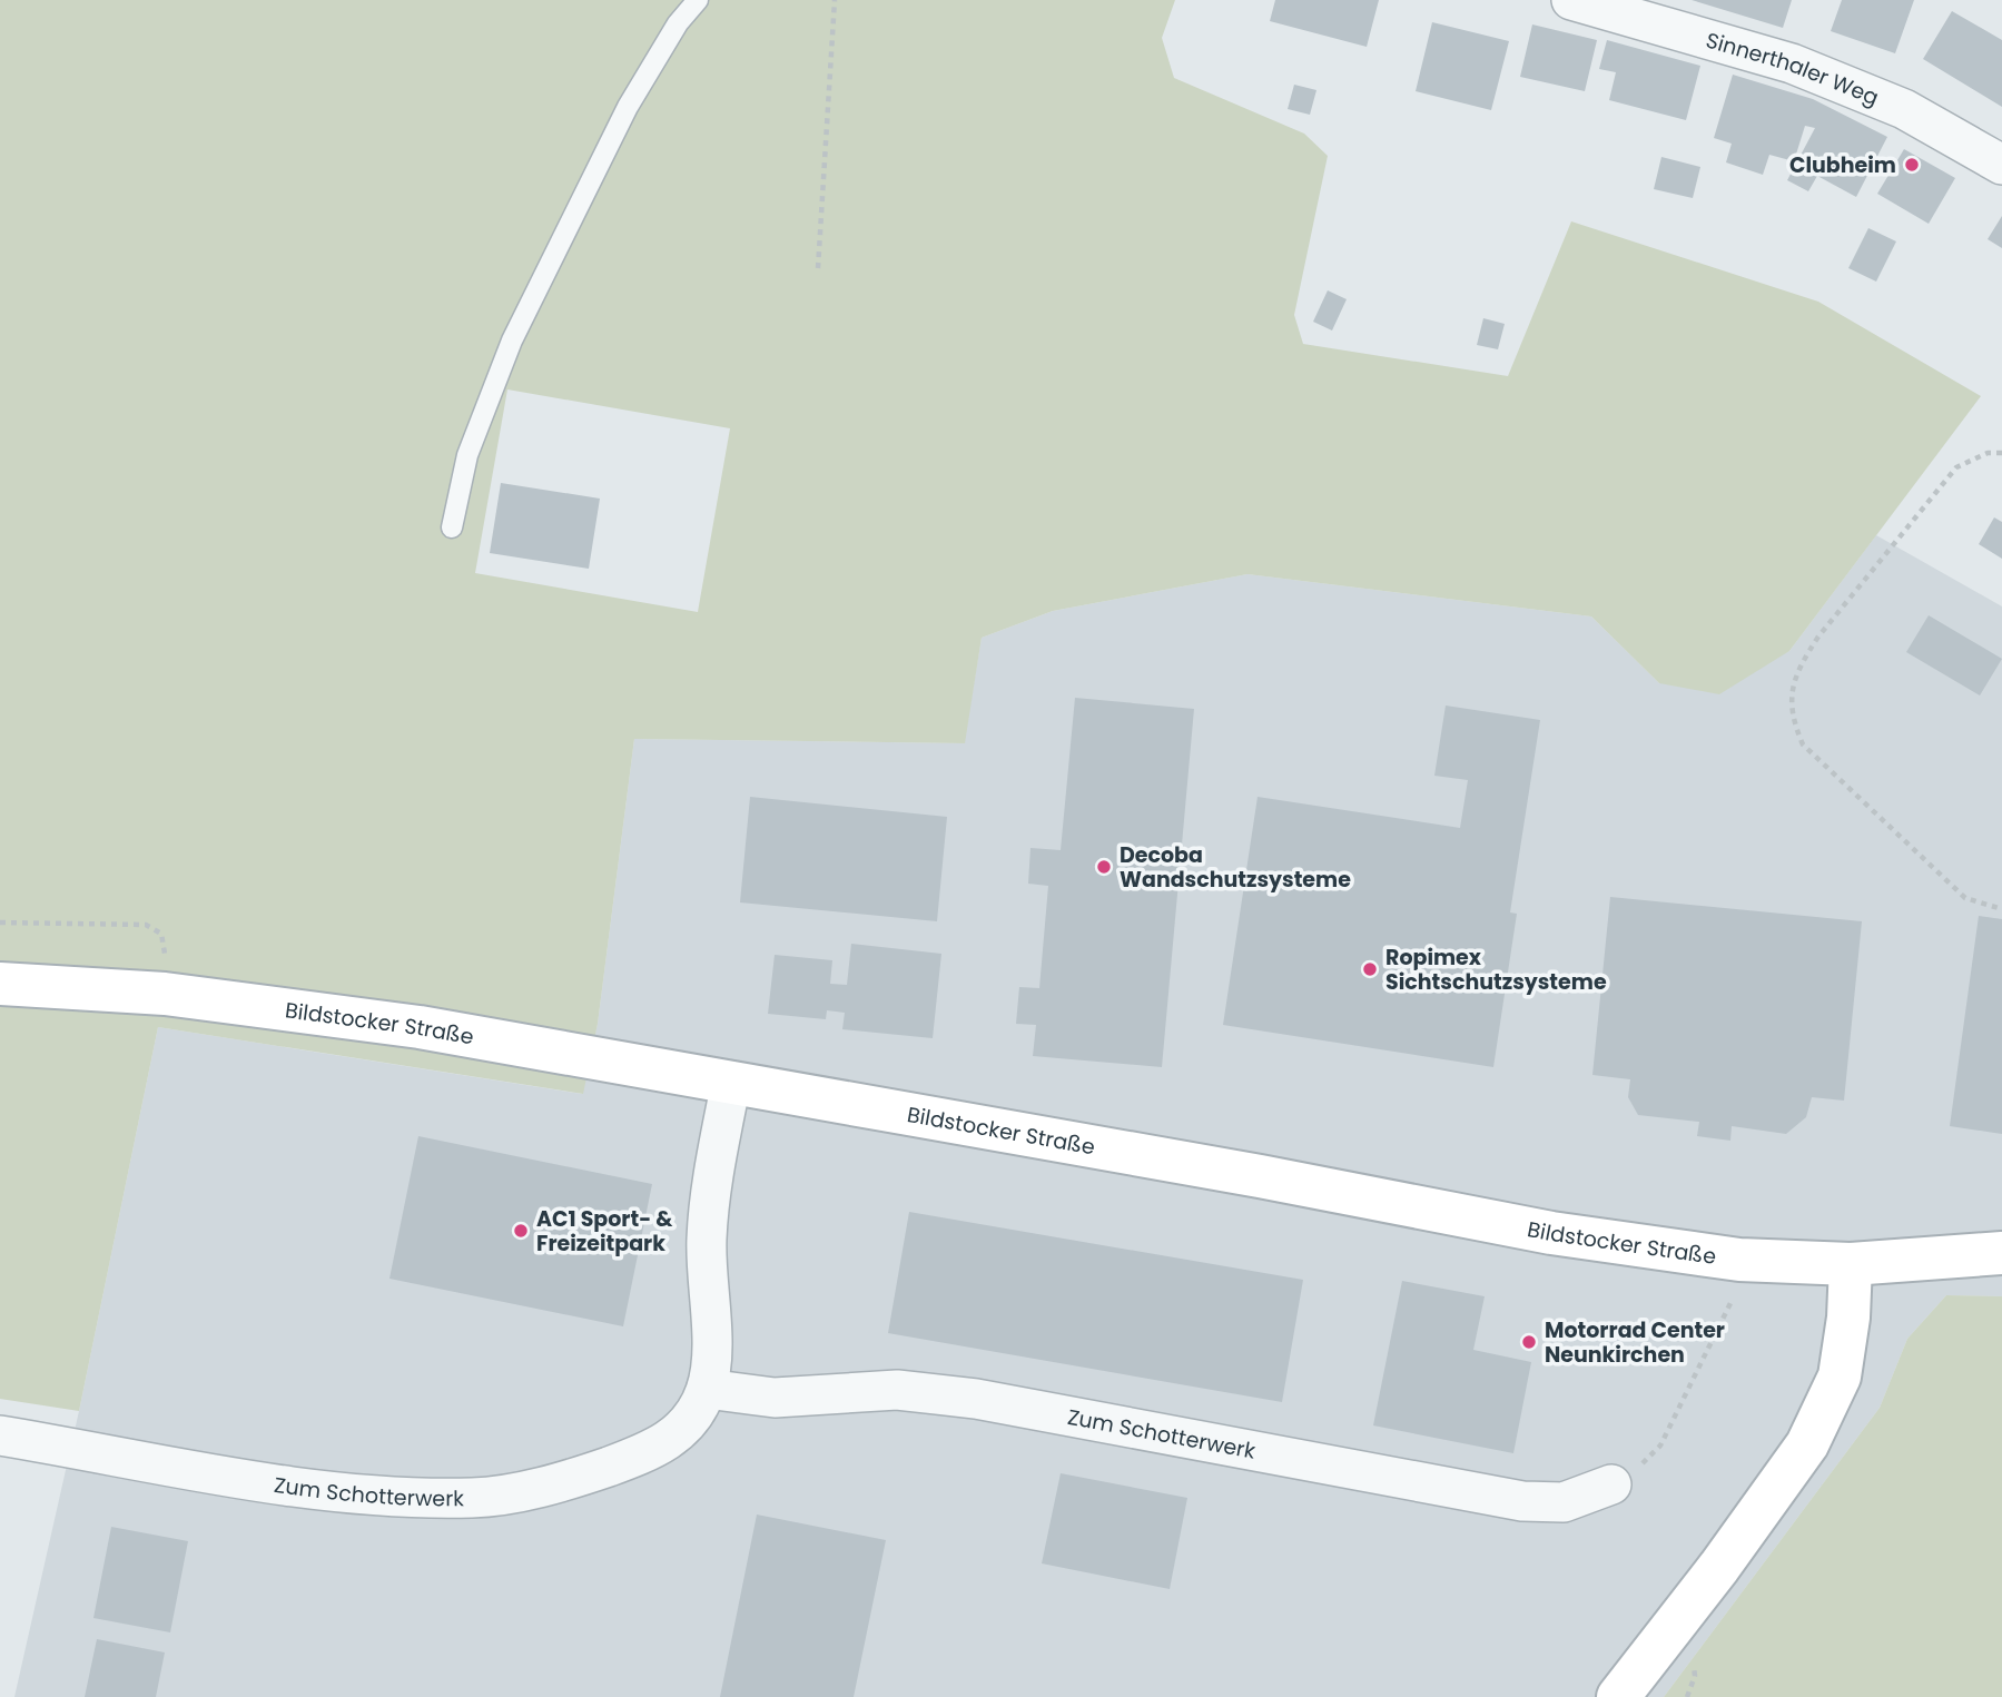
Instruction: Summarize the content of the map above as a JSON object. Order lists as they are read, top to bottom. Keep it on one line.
{"streets":{"main road":["Bildstocker Straße"],"street":["Sinnerthaler Weg","Zum Schotterwerk"]},"crossings":[["Bildstocker Straße","Zum Schotterwerk"]],"places":["Clubheim","Decoba Wandschutzsysteme","Ropimex Sichtschutzsysteme","AC1 Sport- & Freizeitpark","Motorrad Center Neunkirchen"]}
